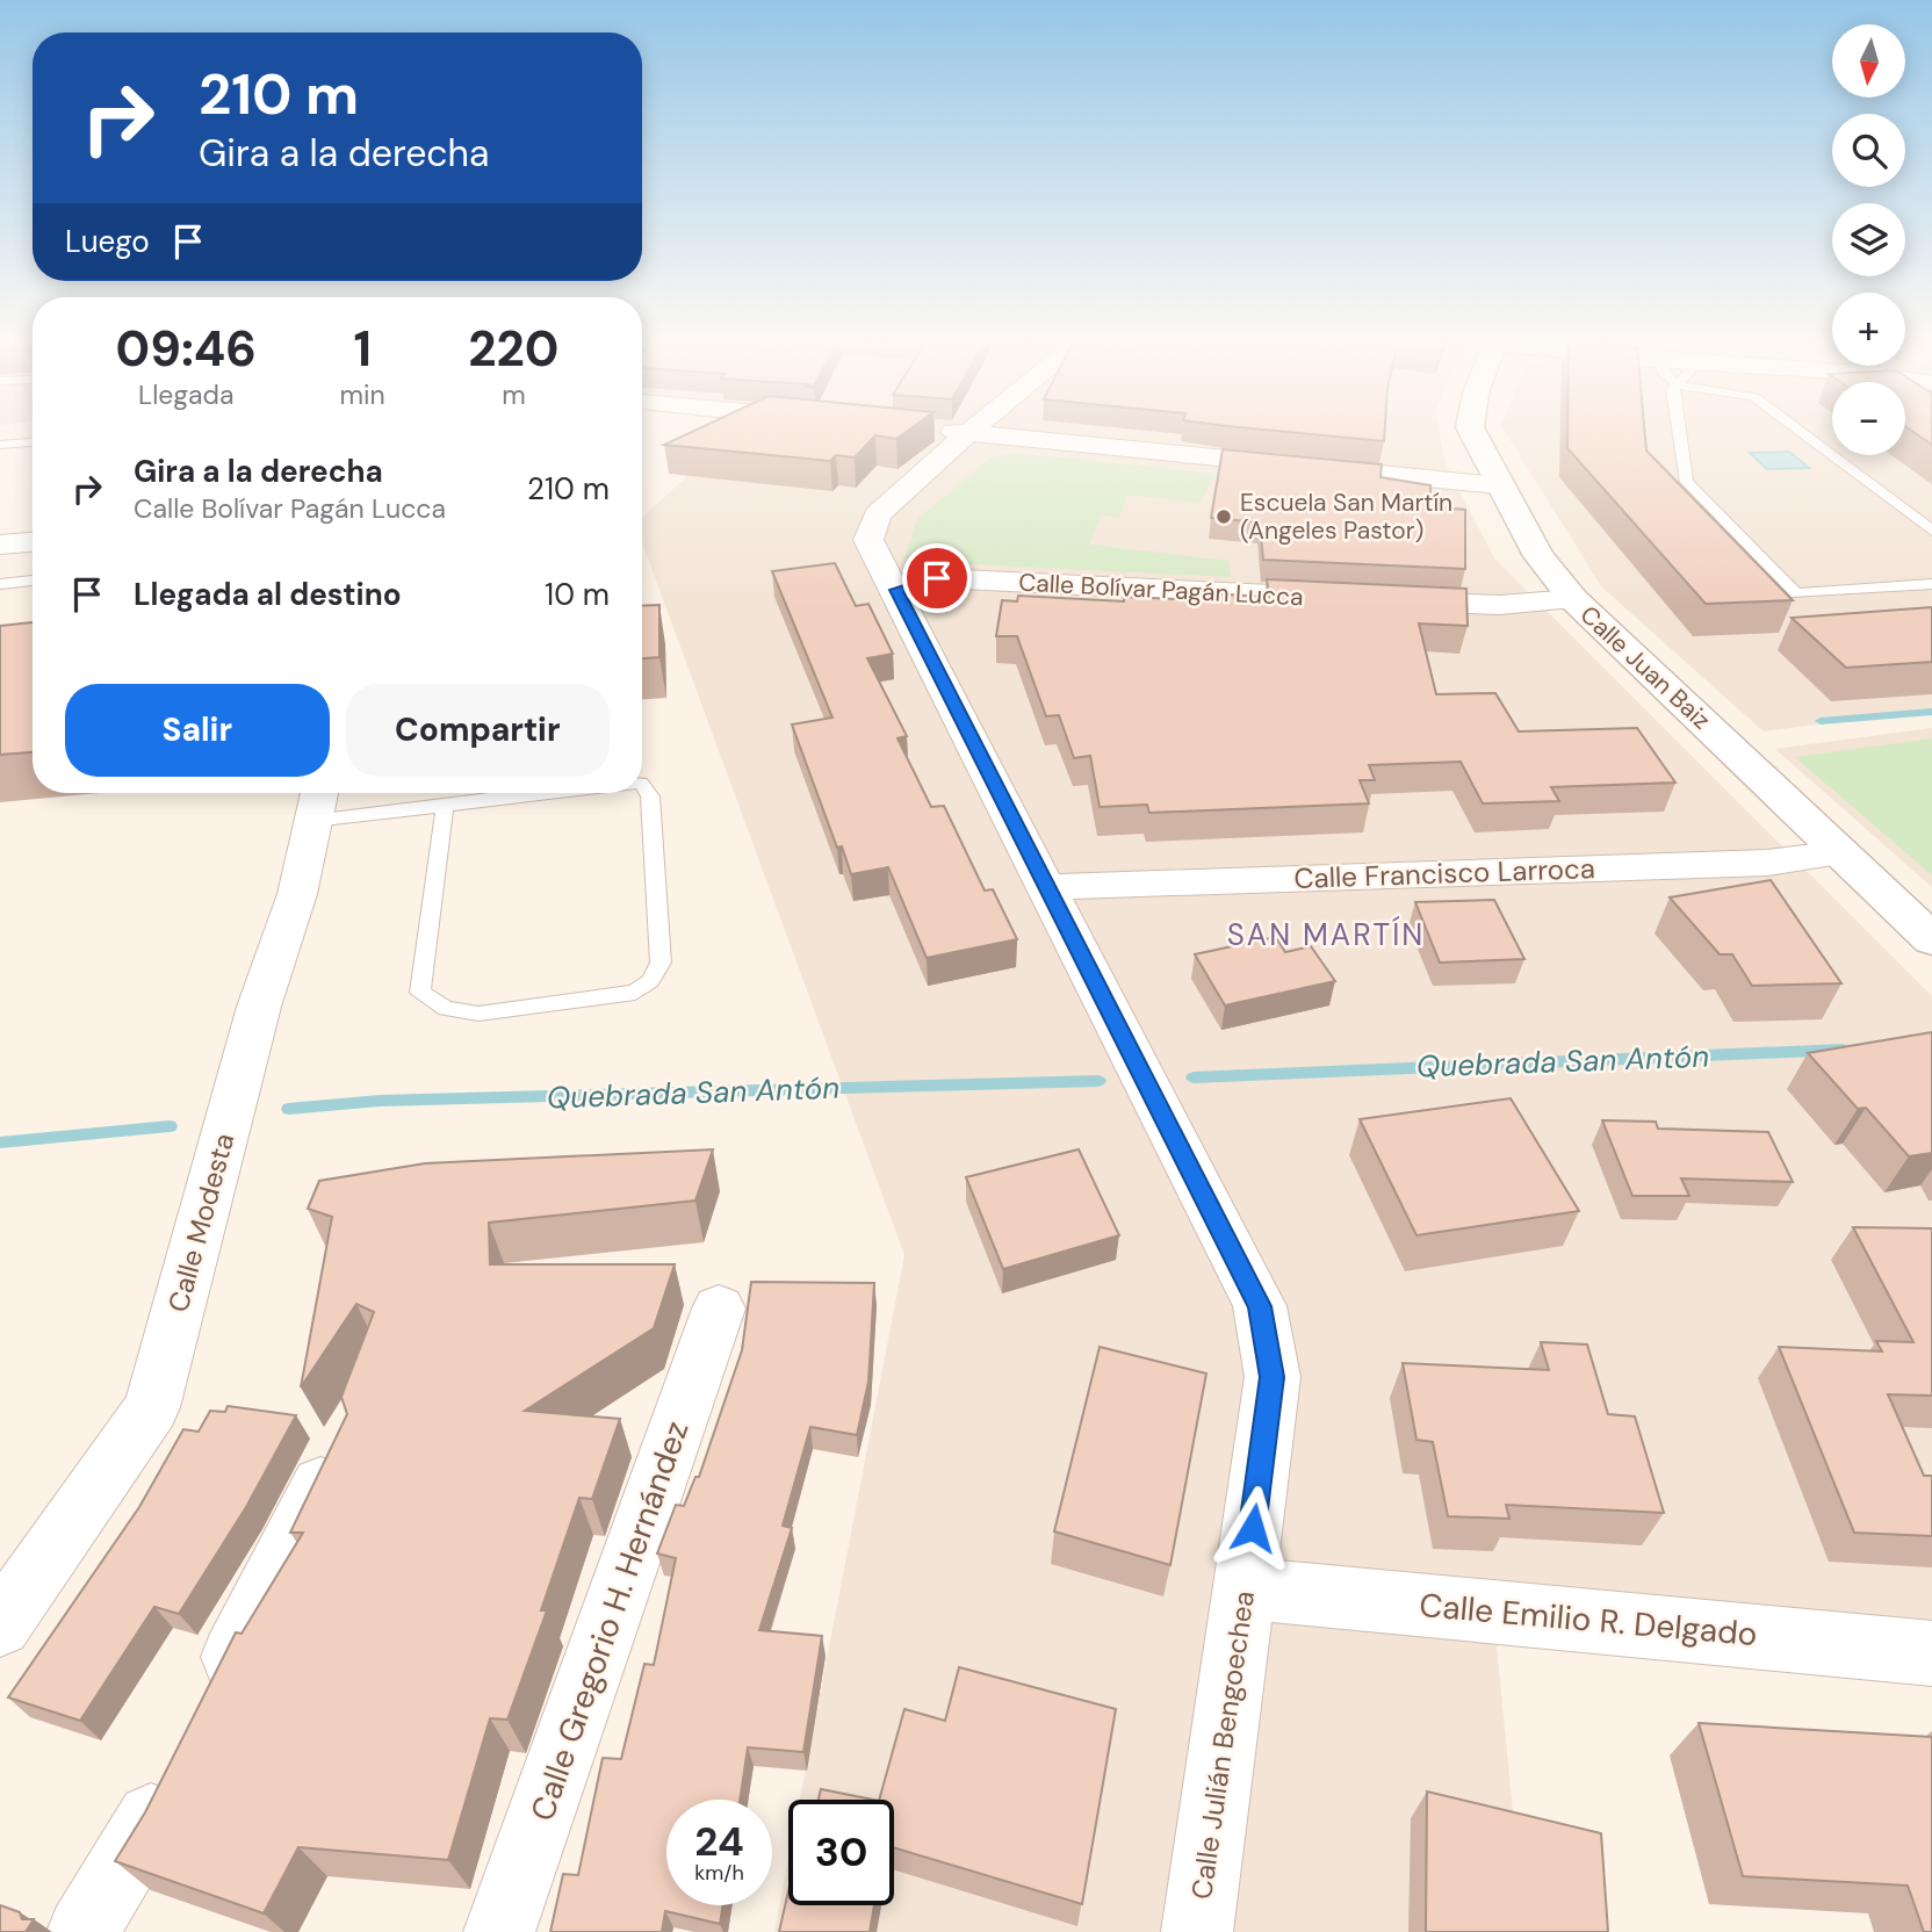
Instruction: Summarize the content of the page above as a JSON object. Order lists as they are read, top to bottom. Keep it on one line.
{"streets":{"street":["Calle Bolívar Pagán Lucca","Calle Juan Baiz","Calle Francisco Larroca","Calle Modesta","Calle Emilio R. Delgado","Calle Gregorio H. Hernández","Calle Julián Bengoechea"]},"crossings":[["Calle Bolívar Pagán Lucca","Calle Juan Baiz"],["Calle Bolívar Pagán Lucca","Calle Julián Bengoechea"],["Calle Juan Baiz","Calle Francisco Larroca"],["Calle Francisco Larroca","Calle Julián Bengoechea"],["Calle Emilio R. Delgado","Calle Julián Bengoechea"]],"districts":["SAN MARTÍN"],"water":["Quebrada San Antón"],"places":["Escuela San Martín (Angeles Pastor)"],"north":"bottom","page":{"map_buttons":["+","−"],"turn":["210 m","Gira a la derecha"],"then":"Luego","eta":["09:46","Llegada","1","min","220","m"],"list":[{"name":"Gira a la derecha","note":"Calle Bolívar Pagán Lucca","value":"210 m"},{"name":"Llegada al destino","value":"10 m"}],"buttons":["Salir","Compartir"],"speed":"24 km/h","limit":"30"}}
